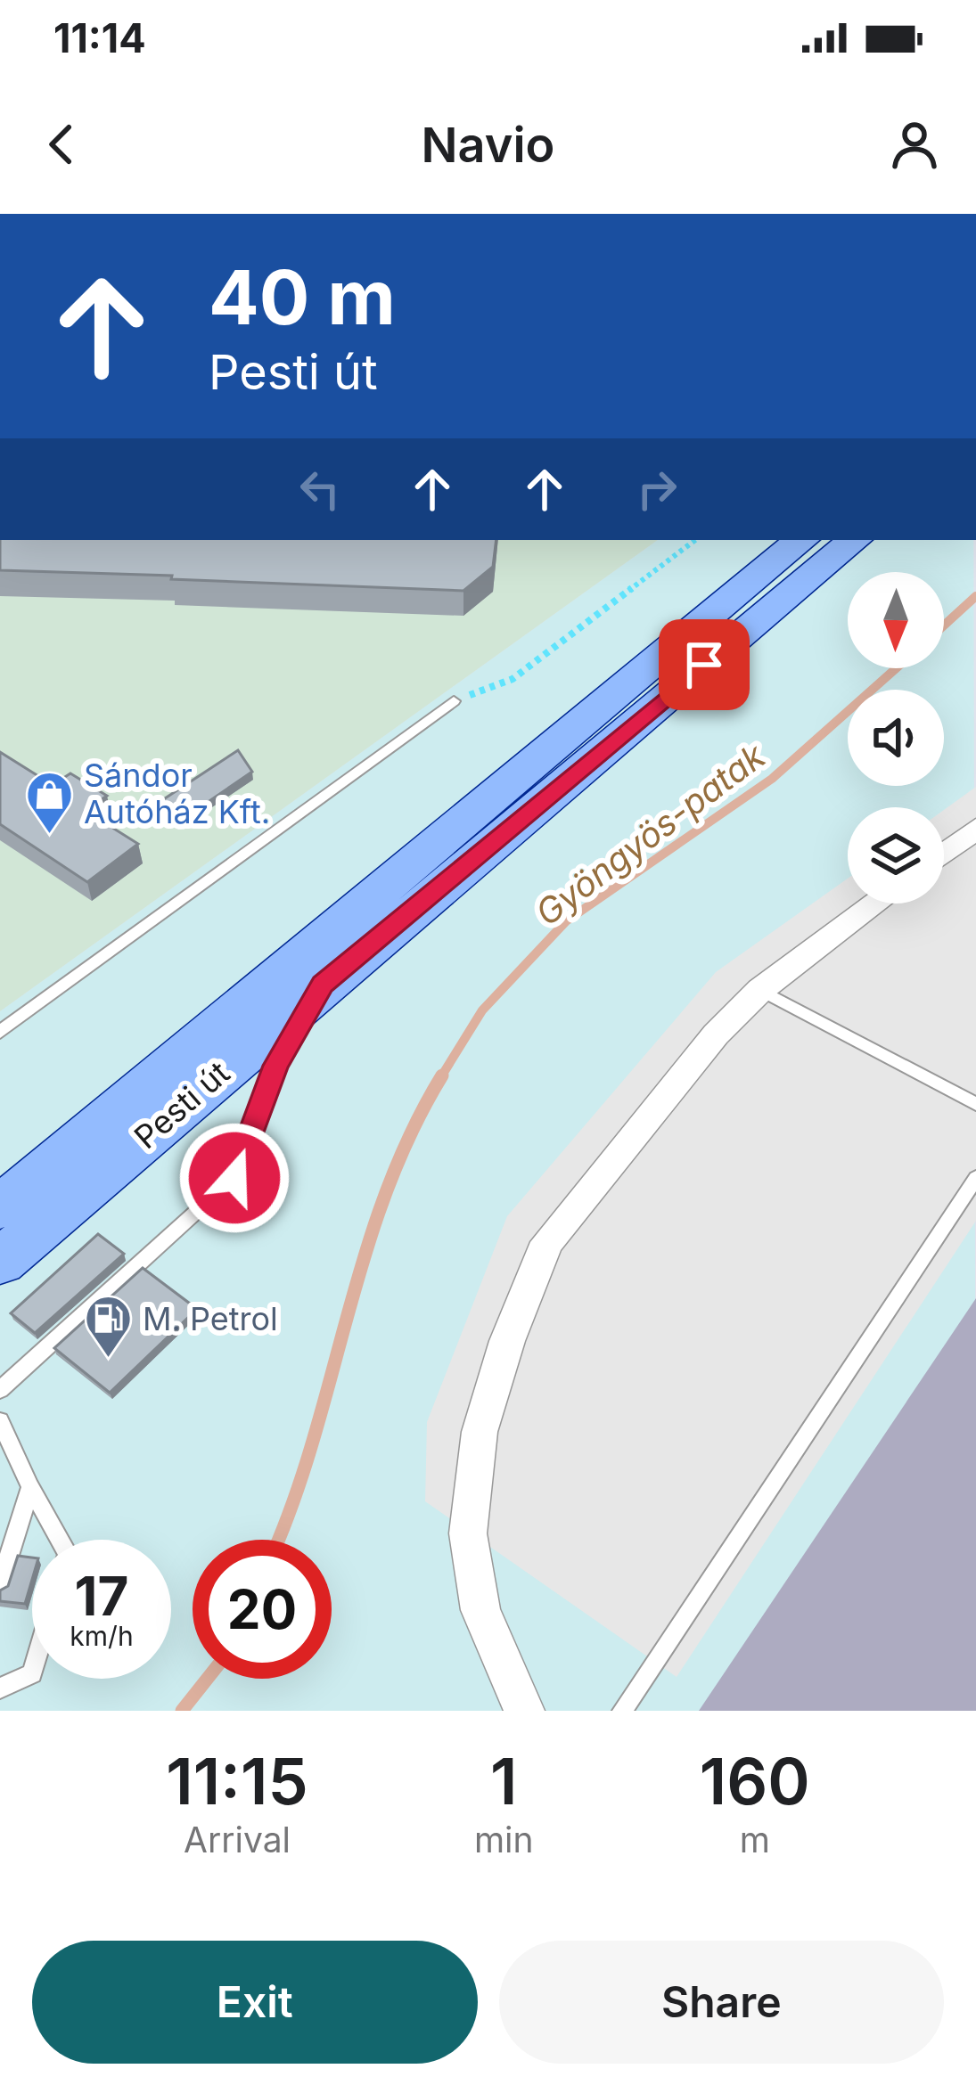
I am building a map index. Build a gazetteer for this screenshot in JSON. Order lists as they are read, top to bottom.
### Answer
{
  "streets": {
    "main road": ["Pesti út"]
  },
  "water": ["Gyöngyös-patak"],
  "places": {
    "shop": ["Sándor Autóház Kft."],
    "fuel station": ["M. Petrol"]
  },
  "north": "bottom",
  "page": {
    "status": "11:14",
    "header": "Navio",
    "turn": ["40 m", "Pesti út"],
    "speed": "17 km/h",
    "limit": "20",
    "eta": [
      "11:15",
      "Arrival",
      "1",
      "min",
      "160",
      "m"
    ],
    "buttons": ["Exit", "Share"]
  }
}
